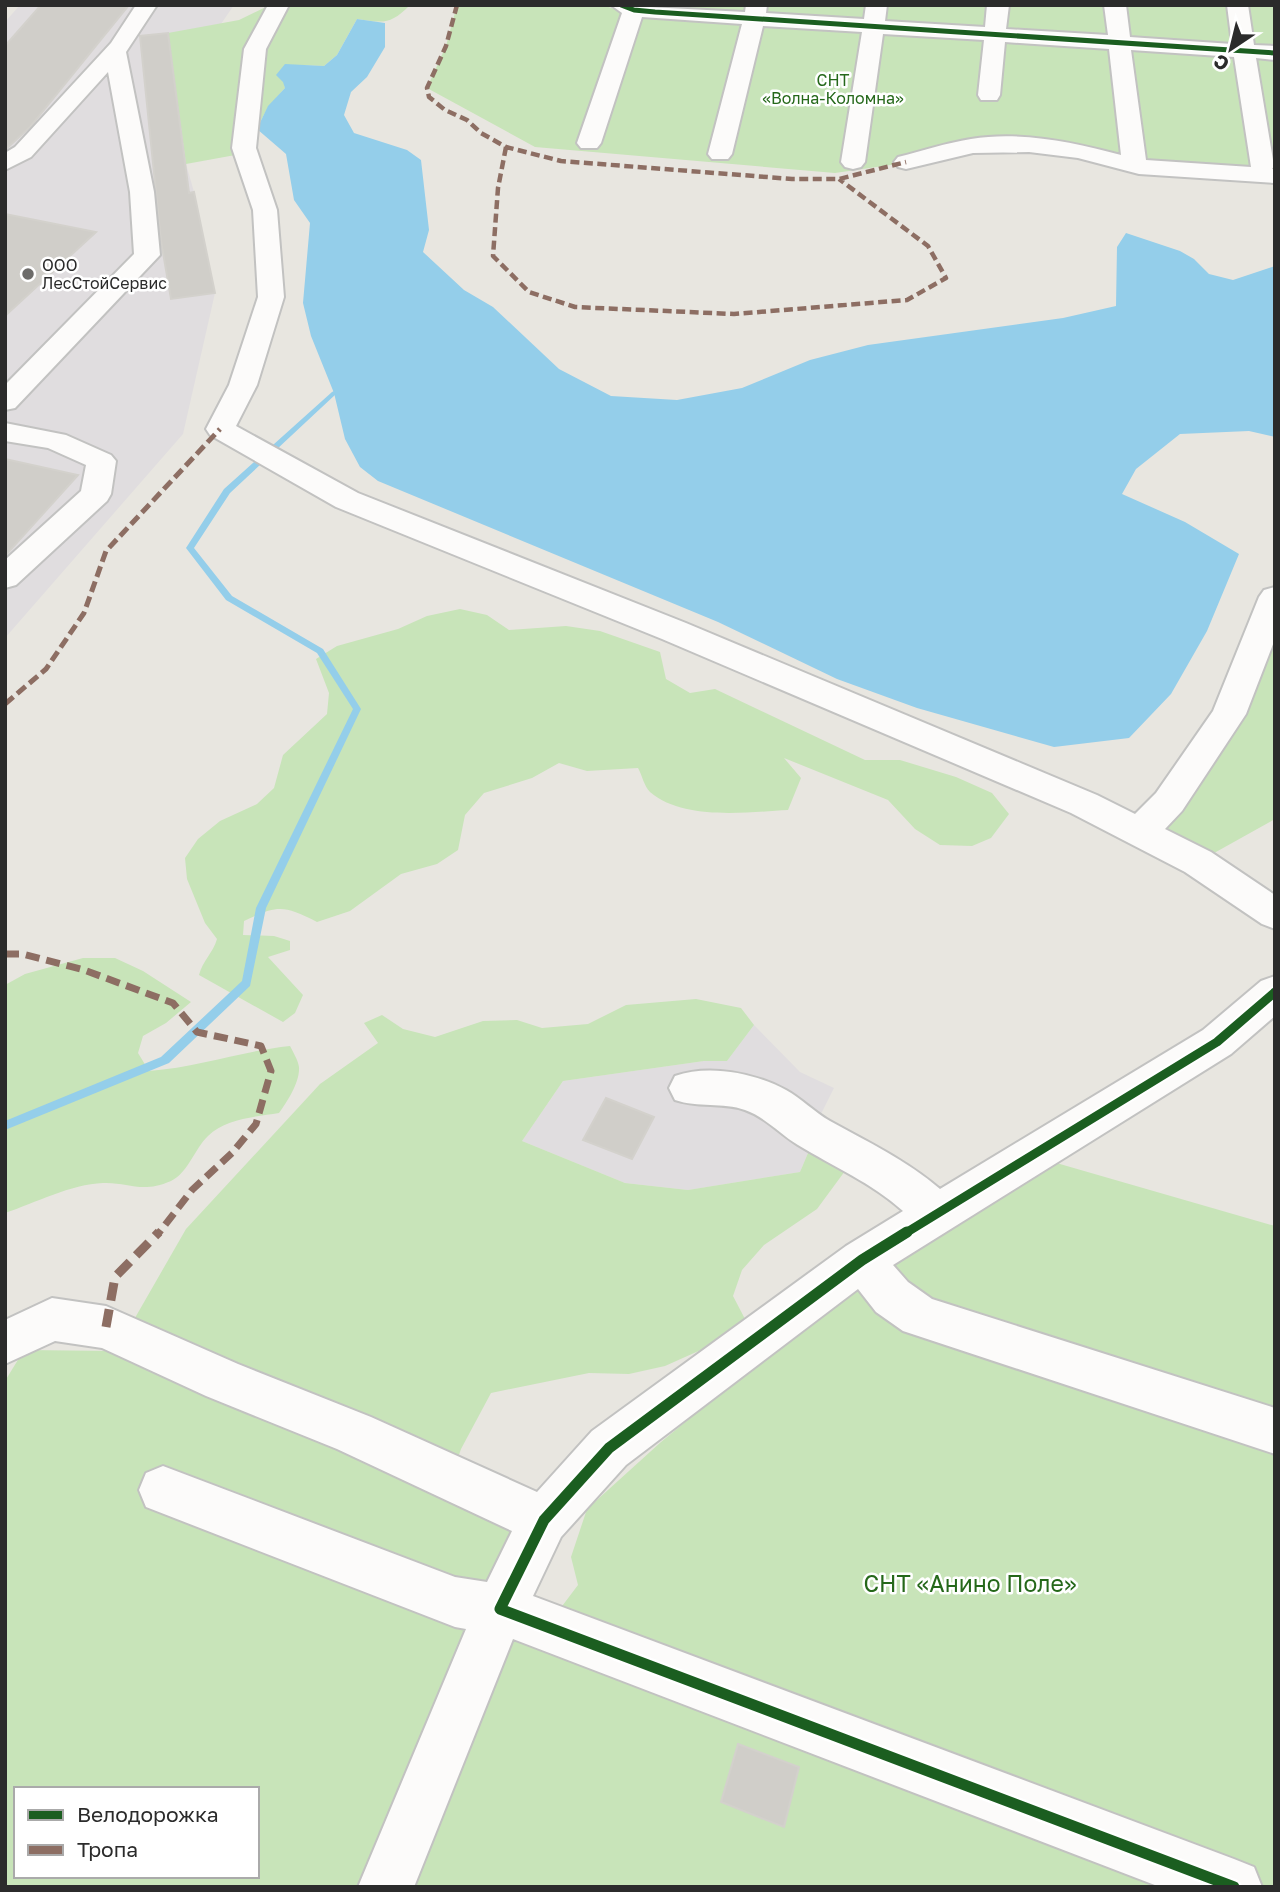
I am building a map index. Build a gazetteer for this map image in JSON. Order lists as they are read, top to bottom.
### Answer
{
  "parks": ["СНТ «Волна-Коломна»", "СНТ «Анино Поле»"],
  "places": ["ООО ЛесСтойСервис"],
  "legend": ["Велодорожка", "Тропа"],
  "north": "bottom left"
}
